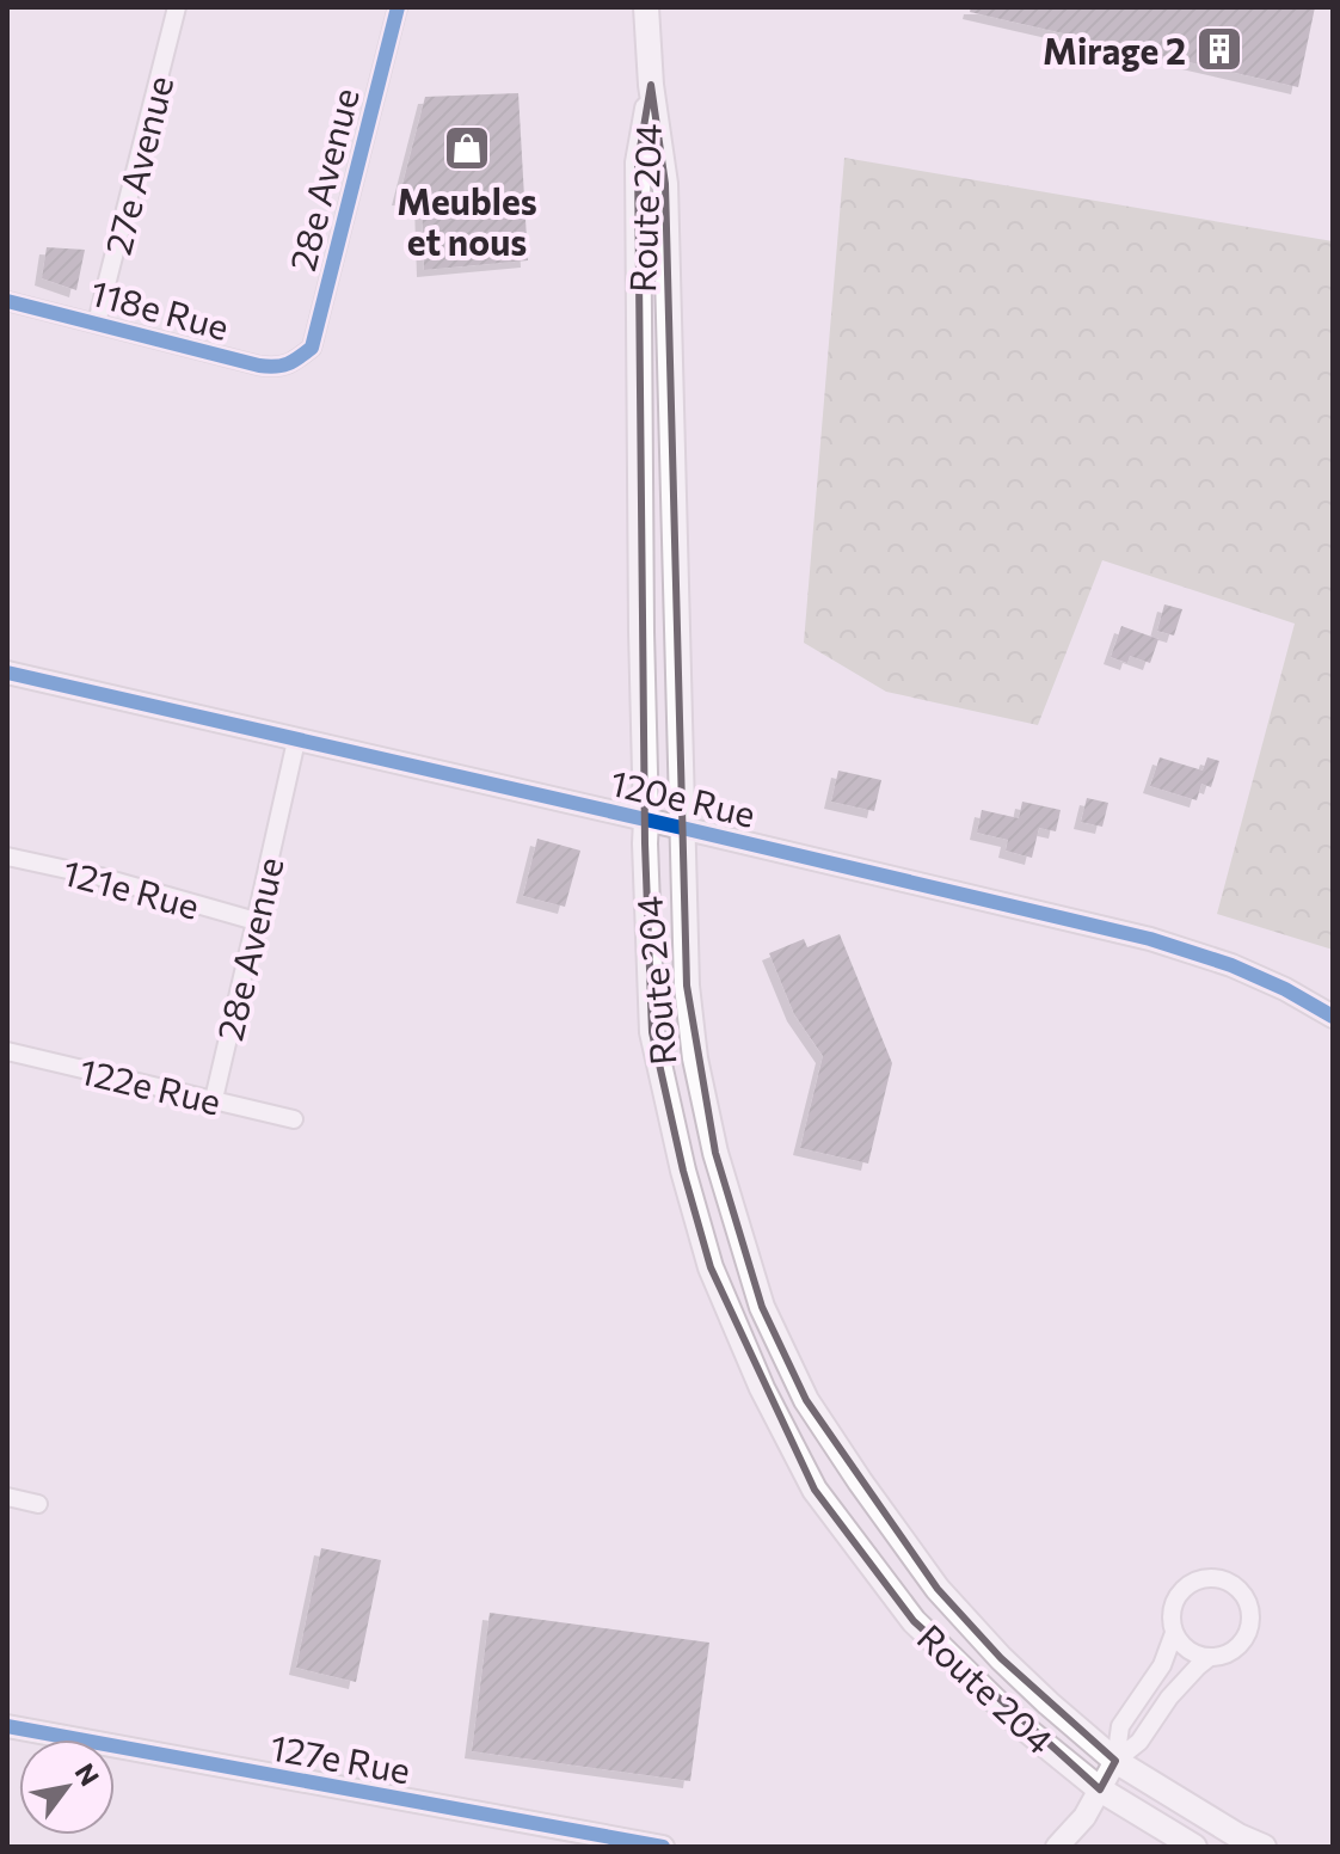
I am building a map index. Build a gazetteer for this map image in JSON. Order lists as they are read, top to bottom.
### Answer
{
  "streets": {
    "main road": ["Route 204"],
    "street": [
      "27e Avenue",
      "28e Avenue",
      "118e Rue",
      "120e Rue",
      "121e Rue",
      "122e Rue",
      "127e Rue"
    ]
  },
  "crossings": [
    ["27e Avenue", "118e Rue"],
    ["28e Avenue", "118e Rue"],
    ["28e Avenue", "120e Rue"],
    ["28e Avenue", "121e Rue"],
    ["28e Avenue", "122e Rue"],
    ["Route 204", "120e Rue"]
  ],
  "places": {
    "building": ["Mirage 2"],
    "shop": ["Meubles et nous"]
  },
  "north": "top right"
}
